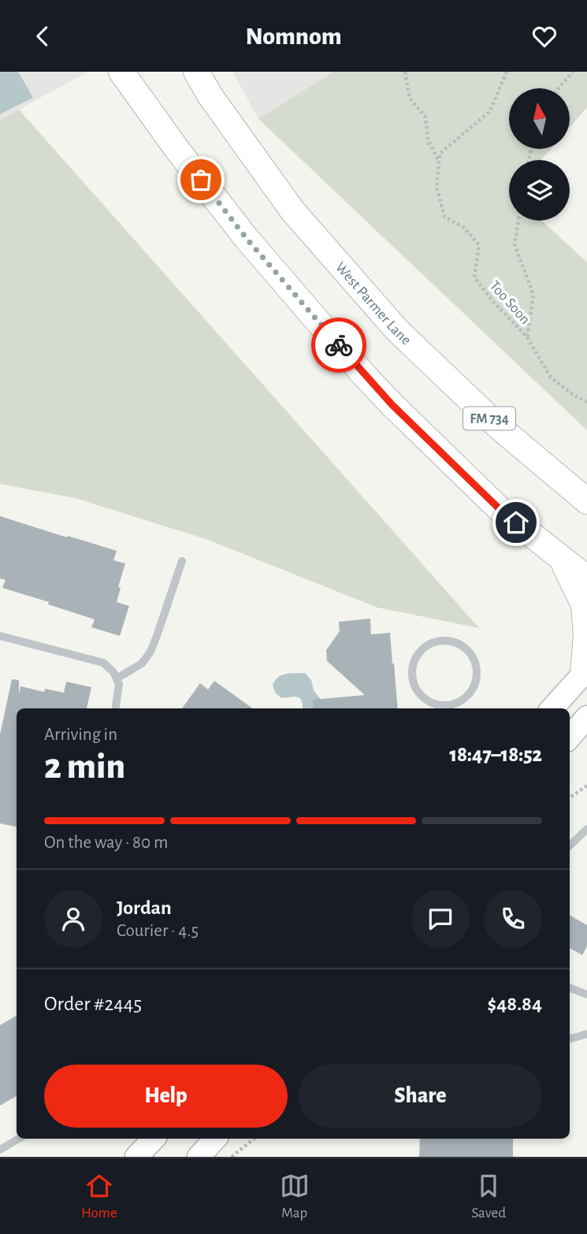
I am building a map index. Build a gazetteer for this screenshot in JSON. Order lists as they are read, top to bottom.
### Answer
{
  "streets": {
    "main road": ["West Parmer Lane", "FM 734"],
    "path": ["Too Soon"]
  },
  "north": "top",
  "page": {
    "header": "Nomnom",
    "heading": ["2 min", "Arriving in", "18:47–18:52"],
    "panel": [
      "Jordan",
      "Courier · 4.5",
      "Order #2445",
      "$48.84"
    ],
    "bar": "On the way · 80 m",
    "buttons": ["Help", "Share"],
    "tabs": ["Home", "Map", "Saved"]
  }
}
